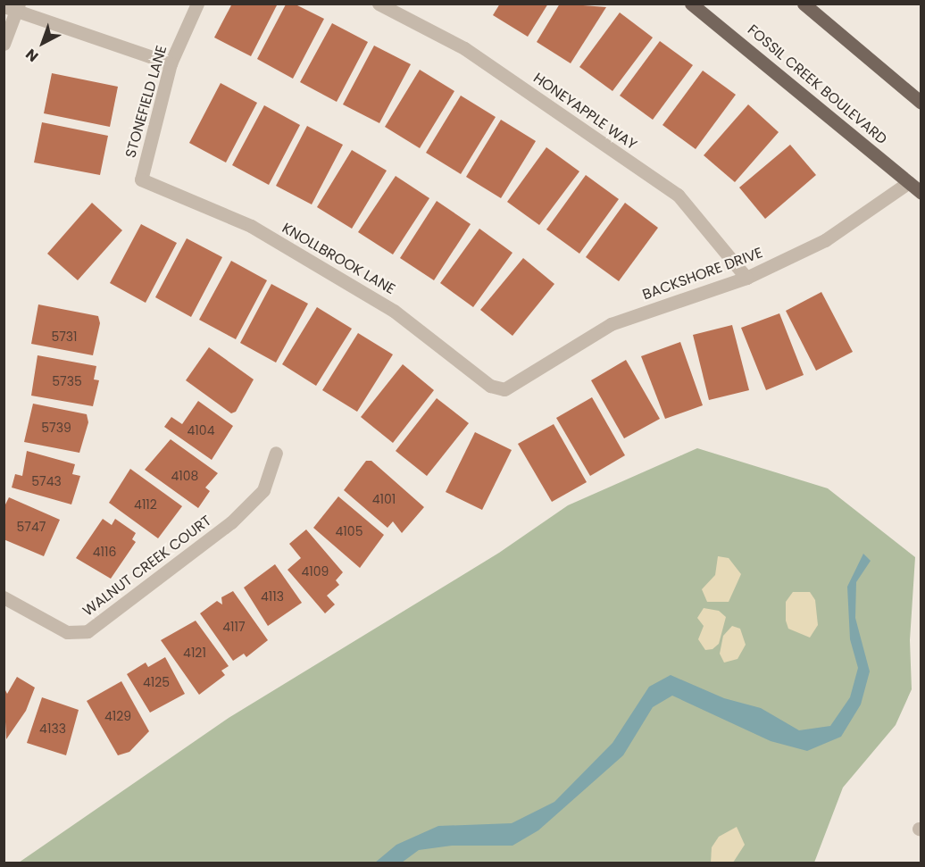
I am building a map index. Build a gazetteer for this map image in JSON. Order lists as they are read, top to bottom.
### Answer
{
  "streets": {
    "main road": ["FOSSIL CREEK BOULEVARD"],
    "street": [
      "STONEFIELD LANE",
      "HONEYAPPLE WAY",
      "KNOLLBROOK LANE",
      "BACKSHORE DRIVE",
      "WALNUT CREEK COURT"
    ]
  },
  "crossings": [
    ["FOSSIL CREEK BOULEVARD", "BACKSHORE DRIVE"],
    ["STONEFIELD LANE", "KNOLLBROOK LANE"],
    ["HONEYAPPLE WAY", "BACKSHORE DRIVE"],
    ["KNOLLBROOK LANE", "BACKSHORE DRIVE"]
  ],
  "house_numbers": [
    "5731",
    "5735",
    "5739",
    "4104",
    "4108",
    "5743",
    "4101",
    "4112",
    "5747",
    "4105",
    "4116",
    "4109",
    "4113",
    "4117",
    "4121",
    "4125",
    "4129",
    "4133"
  ],
  "north": "bottom left"
}
